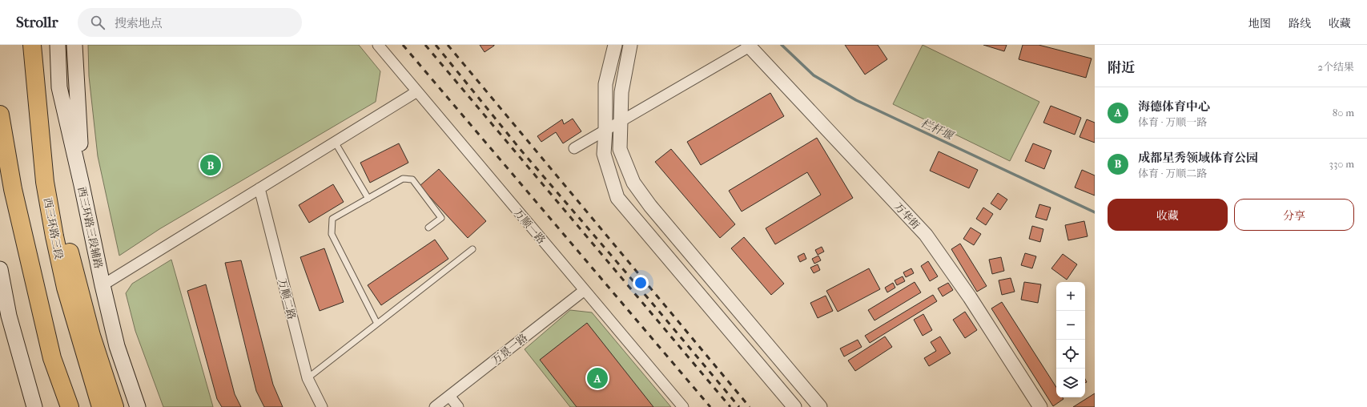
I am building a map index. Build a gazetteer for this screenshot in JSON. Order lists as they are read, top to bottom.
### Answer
{
  "streets": {
    "highway": ["西三环路三段"],
    "main road": ["西三环路三段辅路"],
    "street": [
      "万华街",
      "万顺一路",
      "万顺二路",
      "万景一路"
    ]
  },
  "crossings": [
    ["万顺一路", "万景一路"]
  ],
  "water": ["栏杆堰"],
  "page": {
    "header": "Strollr",
    "search": "搜索地点",
    "nav": ["地图", "路线", "收藏"],
    "heading": ["附近", "2个结果"],
    "list": [
      {
        "mark": "A",
        "name": "海德体育中心",
        "note": "体育 · 万顺一路",
        "value": "80 m"
      },
      {
        "mark": "B",
        "name": "成都星秀领域体育公园",
        "note": "体育 · 万顺二路",
        "value": "330 m"
      }
    ],
    "pins": ["B", "A"],
    "buttons": ["收藏", "分享"],
    "map_buttons": ["+", "−"]
  }
}
